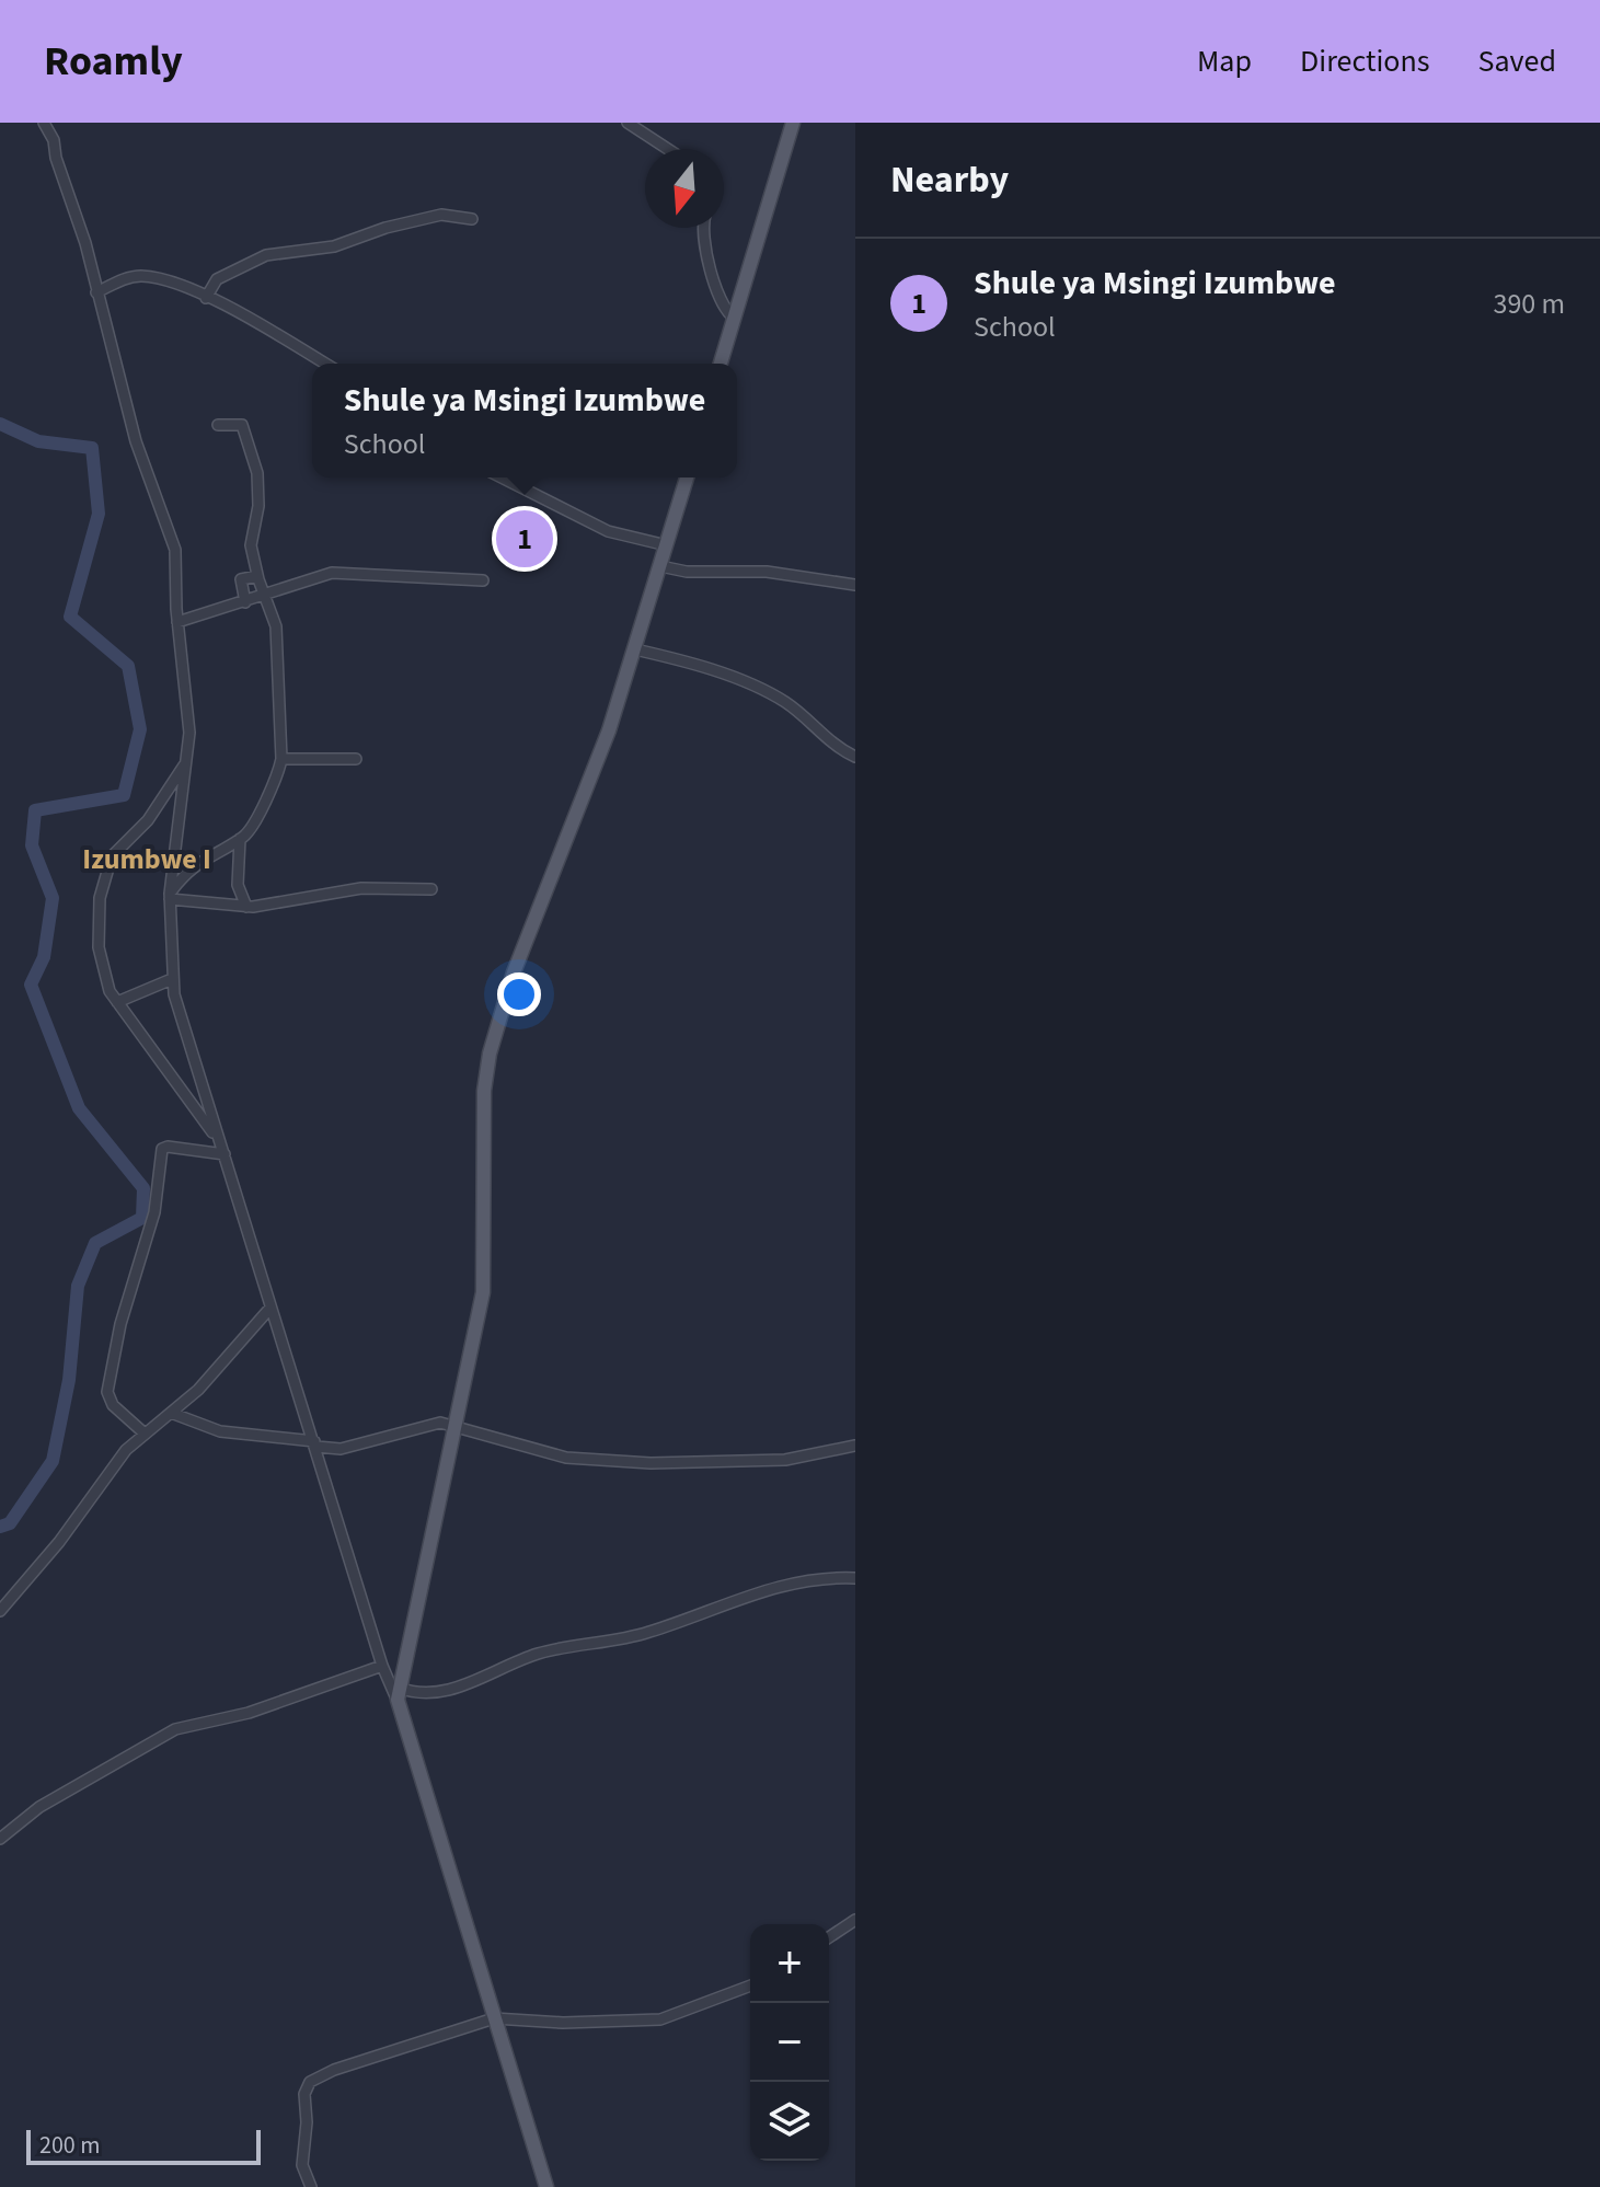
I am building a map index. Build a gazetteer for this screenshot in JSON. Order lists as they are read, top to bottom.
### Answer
{
  "districts": ["Izumbwe I"],
  "scale_bar": "200 m",
  "north": "bottom",
  "page": {
    "header": "Roamly",
    "nav": ["Map", "Directions", "Saved"],
    "heading": "Nearby",
    "list": [
      {
        "mark": "1",
        "name": "Shule ya Msingi Izumbwe",
        "note": "School",
        "value": "390 m"
      }
    ],
    "popup": ["Shule ya Msingi Izumbwe", "School"],
    "pins": "1",
    "map_buttons": ["+", "−"],
    "scale": "200 m"
  }
}
